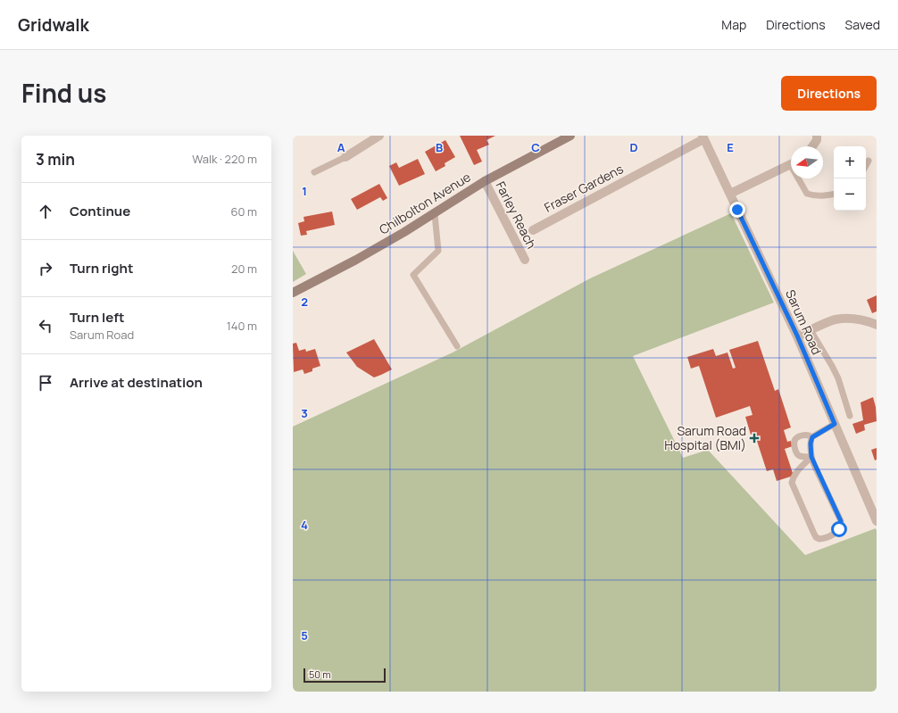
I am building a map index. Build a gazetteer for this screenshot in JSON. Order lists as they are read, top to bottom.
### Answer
{
  "streets": {
    "main road": ["Chilbolton Avenue"],
    "street": ["Fraser Gardens", "Farley Reach", "Sarum Road"]
  },
  "crossings": [
    ["Fraser Gardens", "Sarum Road"],
    ["Chilbolton Avenue", "Farley Reach"]
  ],
  "places": {
    "health": ["Sarum Road Hospital (BMI)"]
  },
  "scale_bar": "50 m",
  "north": "left",
  "page": {
    "header": "Gridwalk",
    "nav": ["Map", "Directions", "Saved"],
    "title": "Find us",
    "buttons": "Directions",
    "heading": ["3 min", "Walk · 220 m"],
    "map_buttons": ["+", "−"],
    "list": [
      ["Continue", "60 m"],
      ["Turn right", "20 m"],
      ["Turn left", "Sarum Road", "140 m"],
      "Arrive at destination"
    ],
    "scale": "50 m"
  },
  "grid": {
    "columns": [
      "A",
      "B",
      "C",
      "D",
      "E"
    ],
    "rows": [
      "1",
      "2",
      "3",
      "4",
      "5"
    ]
  }
}
